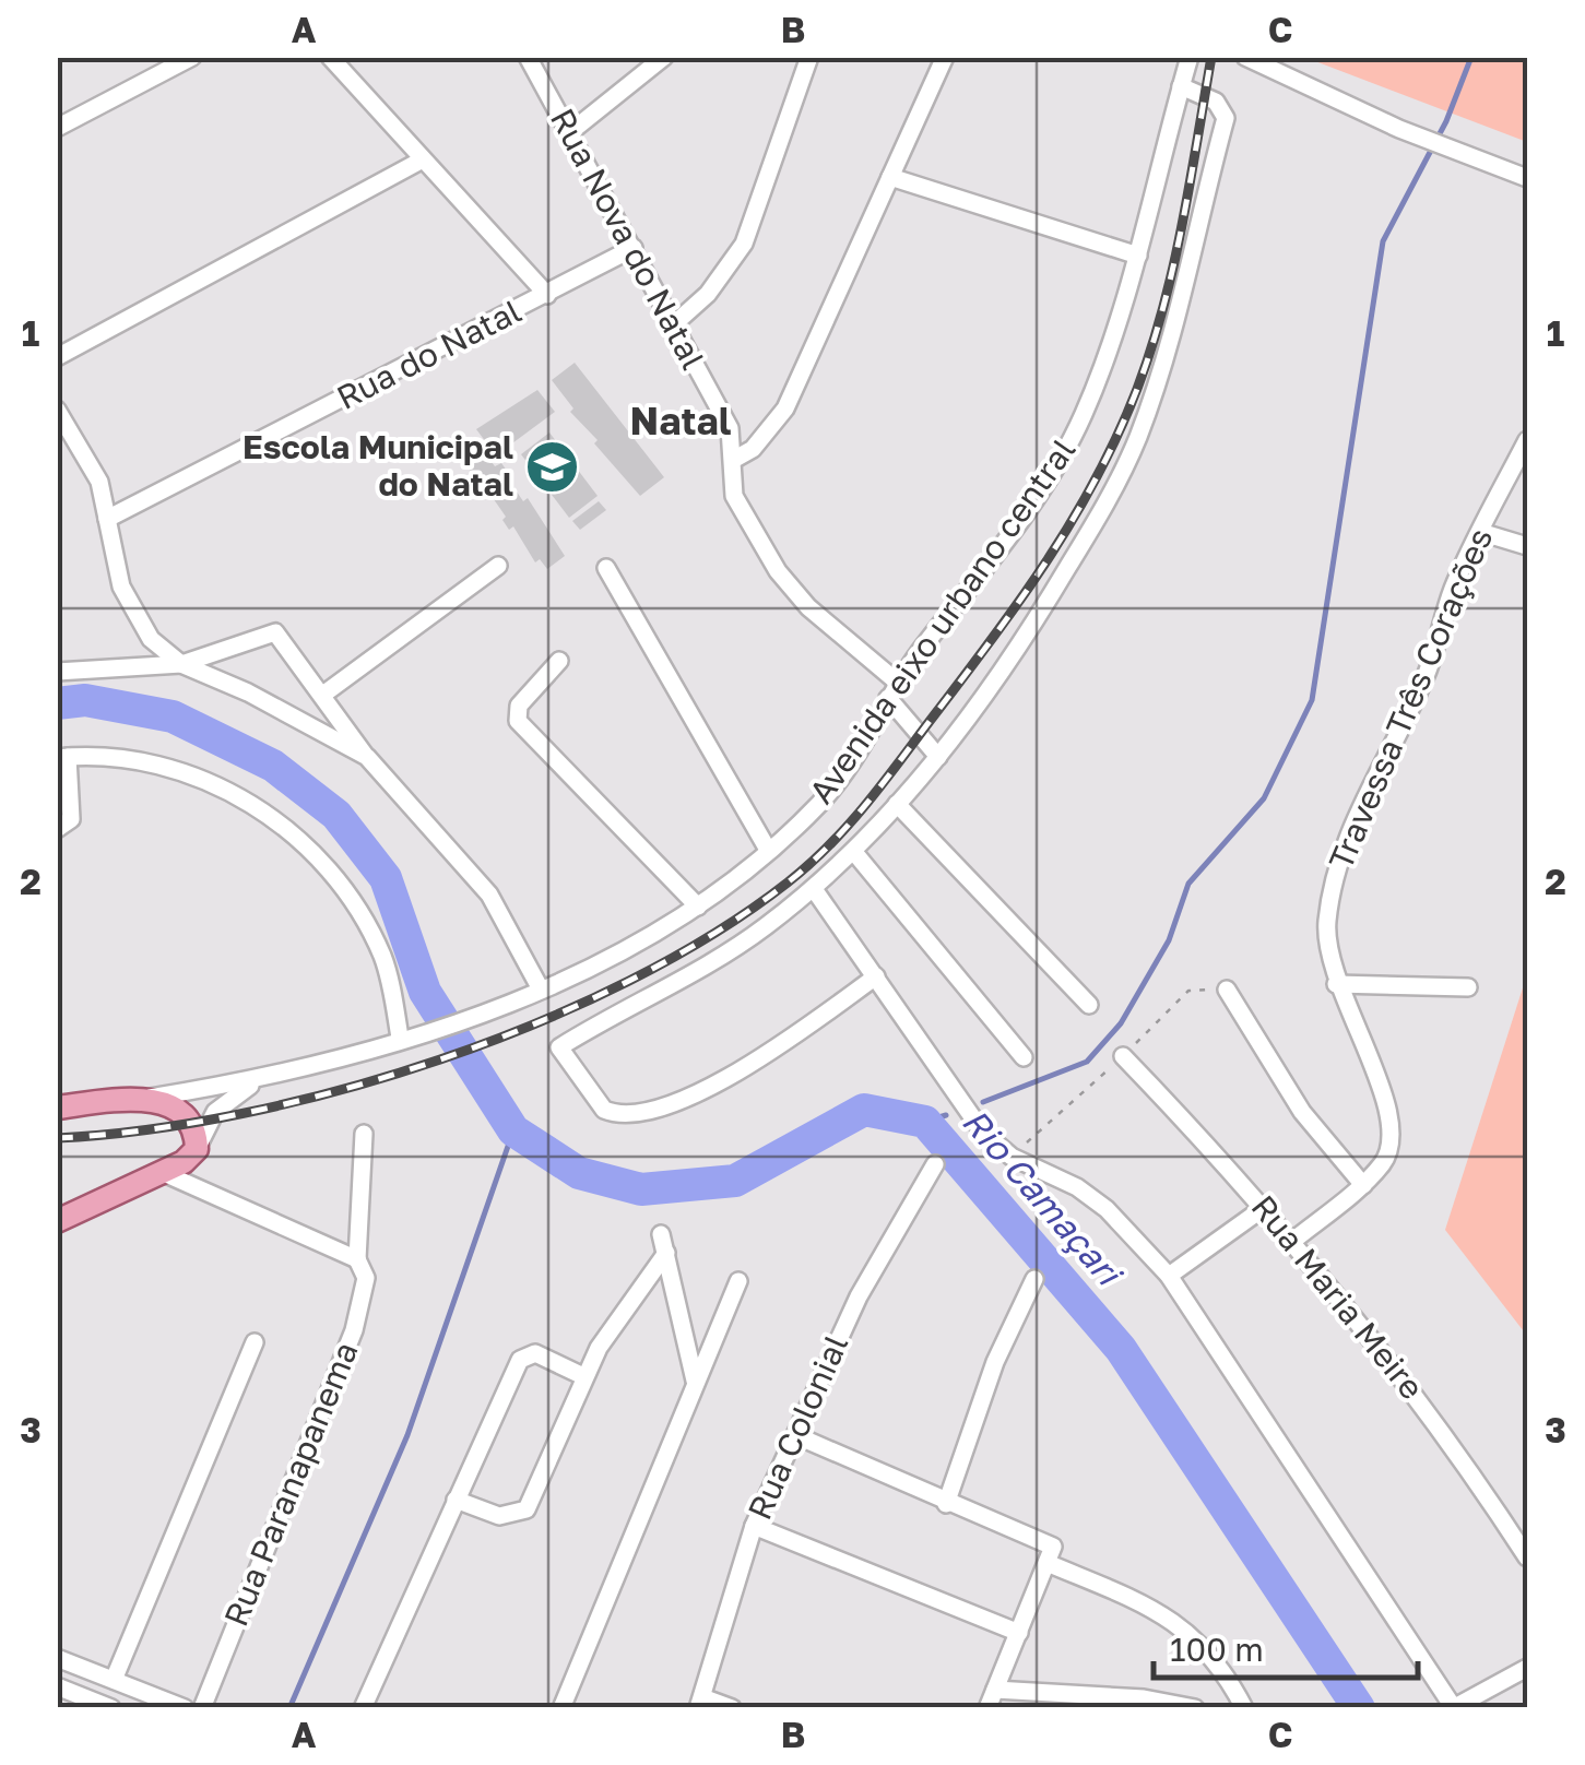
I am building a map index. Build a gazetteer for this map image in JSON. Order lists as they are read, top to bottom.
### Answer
{
  "streets": {
    "street": [
      "Rua Nova do Natal",
      "Rua do Natal",
      "Avenida eixo urbano central",
      "Travessa Três Corações",
      "Rua Maria Meire",
      "Rua Colonial",
      "Rua Paranapanema"
    ]
  },
  "crossings": [
    ["Rua Nova do Natal", "Rua do Natal"],
    ["Rua Nova do Natal", "Avenida eixo urbano central"],
    ["Travessa Três Corações", "Rua Maria Meire"]
  ],
  "districts": ["Natal"],
  "water": ["Rio Camaçari"],
  "places": {
    "school or university": ["Escola Municipal do Natal"]
  },
  "scale_bar": "100 m",
  "grid": {
    "columns": ["A", "B", "C"],
    "rows": ["1", "2", "3"]
  }
}
